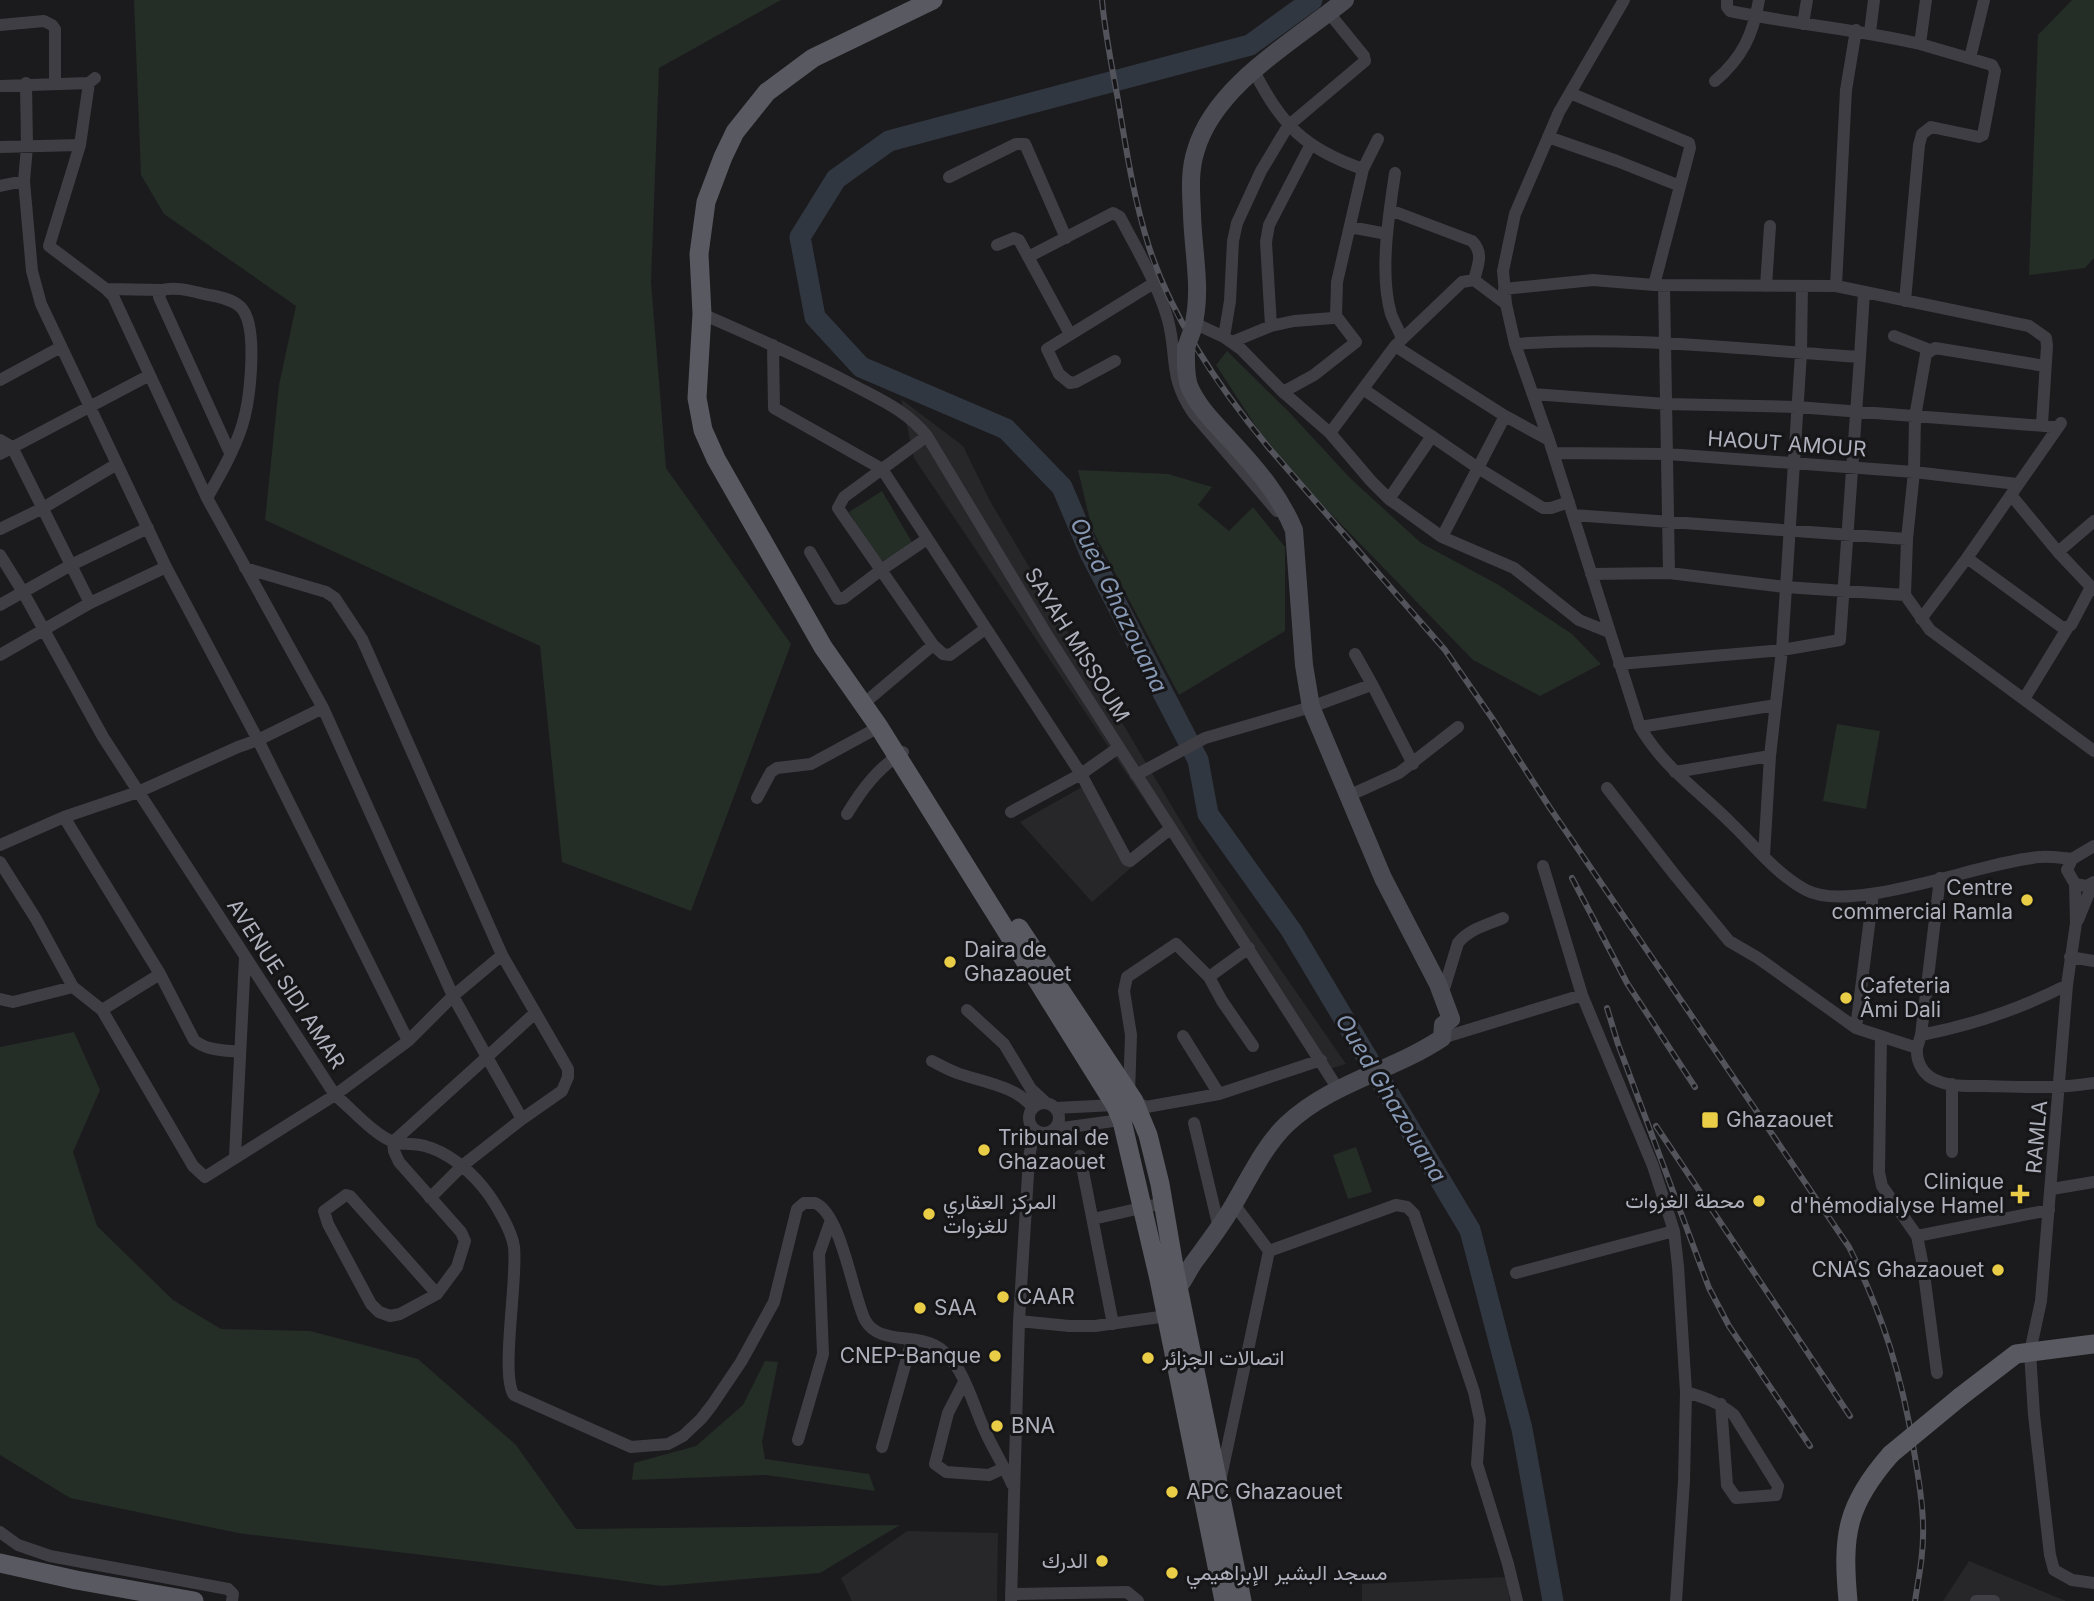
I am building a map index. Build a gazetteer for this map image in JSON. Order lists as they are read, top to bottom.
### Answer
{
  "streets": {
    "street": [
      "HAOUT AMOUR",
      "SAYAH MISSOUM",
      "AVENUE SIDI AMAR",
      "RAMLA"
    ]
  },
  "water": ["Oued Ghazouana"],
  "places": {
    "other": [
      "Centre commercial Ramla",
      "Daira de Ghazaouet",
      "Cafeteria Âmi Dali",
      "Tribunal de Ghazaouet",
      "محطة الغزوات",
      "المركز العقاري للغزوات",
      "CNAS Ghazaouet",
      "CAAR",
      "SAA",
      "CNEP-Banque",
      "اتصالات الجزائر",
      "BNA",
      "APC Ghazaouet",
      "الدرك",
      "مسجد البشير الإبراهيمي"
    ],
    "transit": ["Ghazaouet"],
    "health": ["Clinique d'hémodialyse Hamel"]
  }
}
